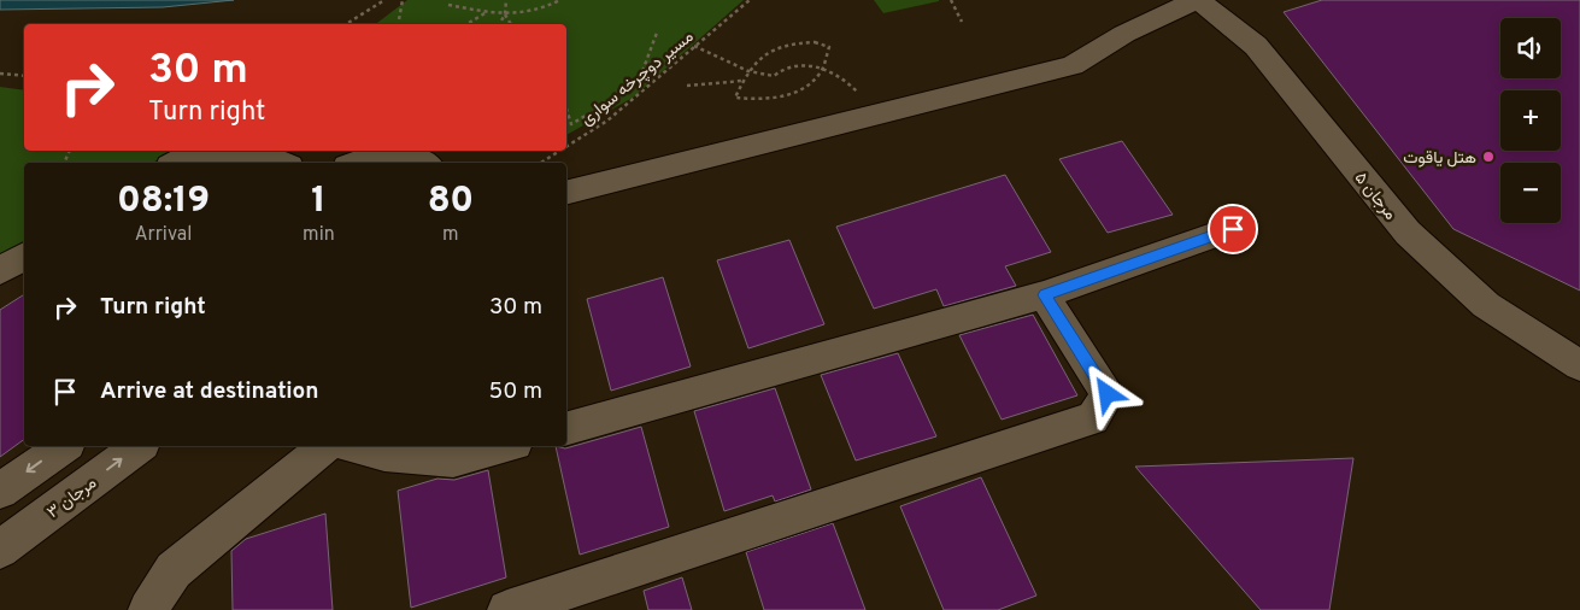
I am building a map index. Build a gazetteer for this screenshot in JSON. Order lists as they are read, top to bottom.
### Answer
{
  "streets": {
    "street": ["مرجان ۵", "مرجان ۳"],
    "path": ["مسیر دوچرخه سواری"]
  },
  "places": ["هتل یاقوت"],
  "page": {
    "map_buttons": ["+", "−"],
    "turn": ["30 m", "Turn right"],
    "eta": [
      "08:19",
      "Arrival",
      "1",
      "min",
      "80",
      "m"
    ],
    "list": [
      {
        "name": "Turn right",
        "value": "30 m"
      },
      {
        "name": "Arrive at destination",
        "value": "50 m"
      }
    ]
  }
}
